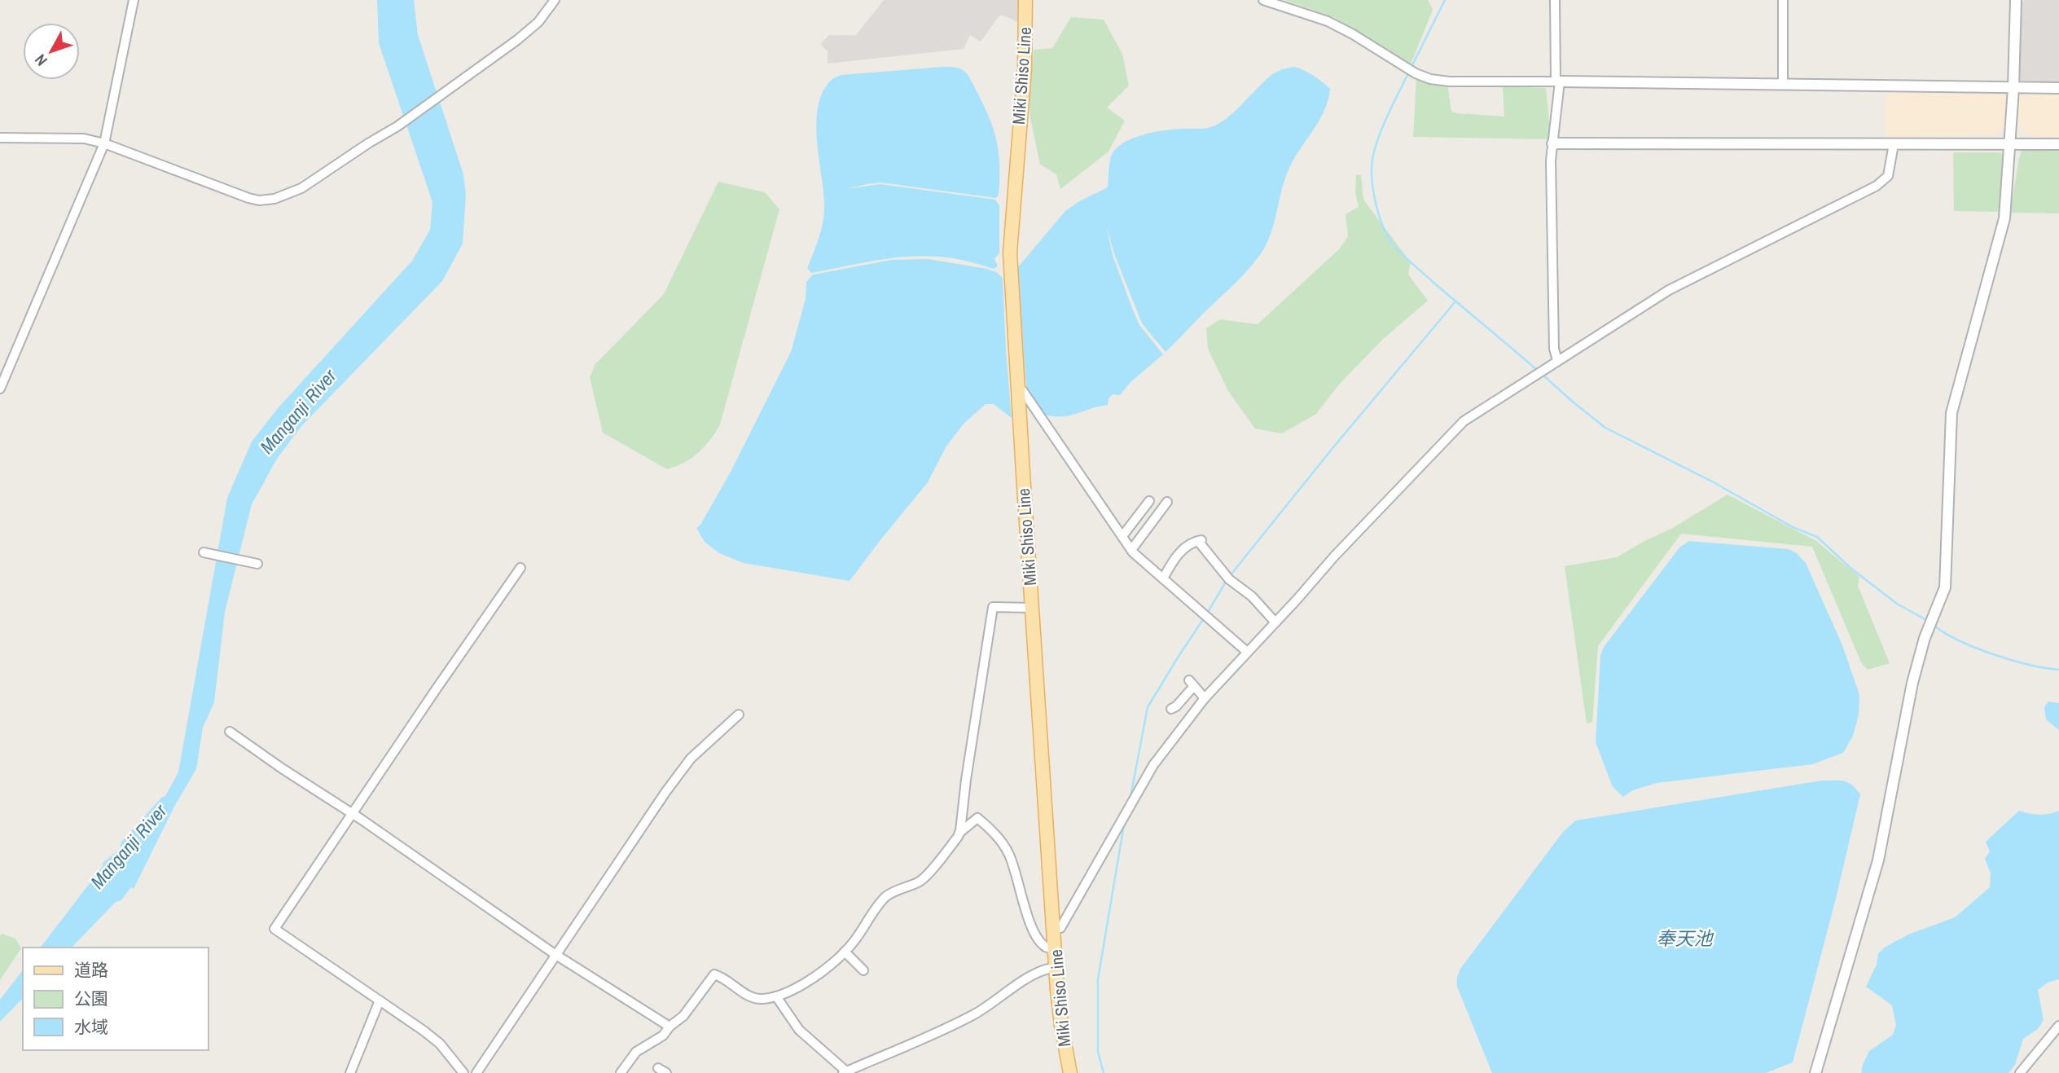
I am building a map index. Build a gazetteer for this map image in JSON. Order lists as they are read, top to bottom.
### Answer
{
  "streets": {
    "main road": ["Miki Shiso Line"]
  },
  "water": ["Manganji River", "奉天池"],
  "legend": ["道路", "公園", "水域"],
  "north": "bottom left"
}
